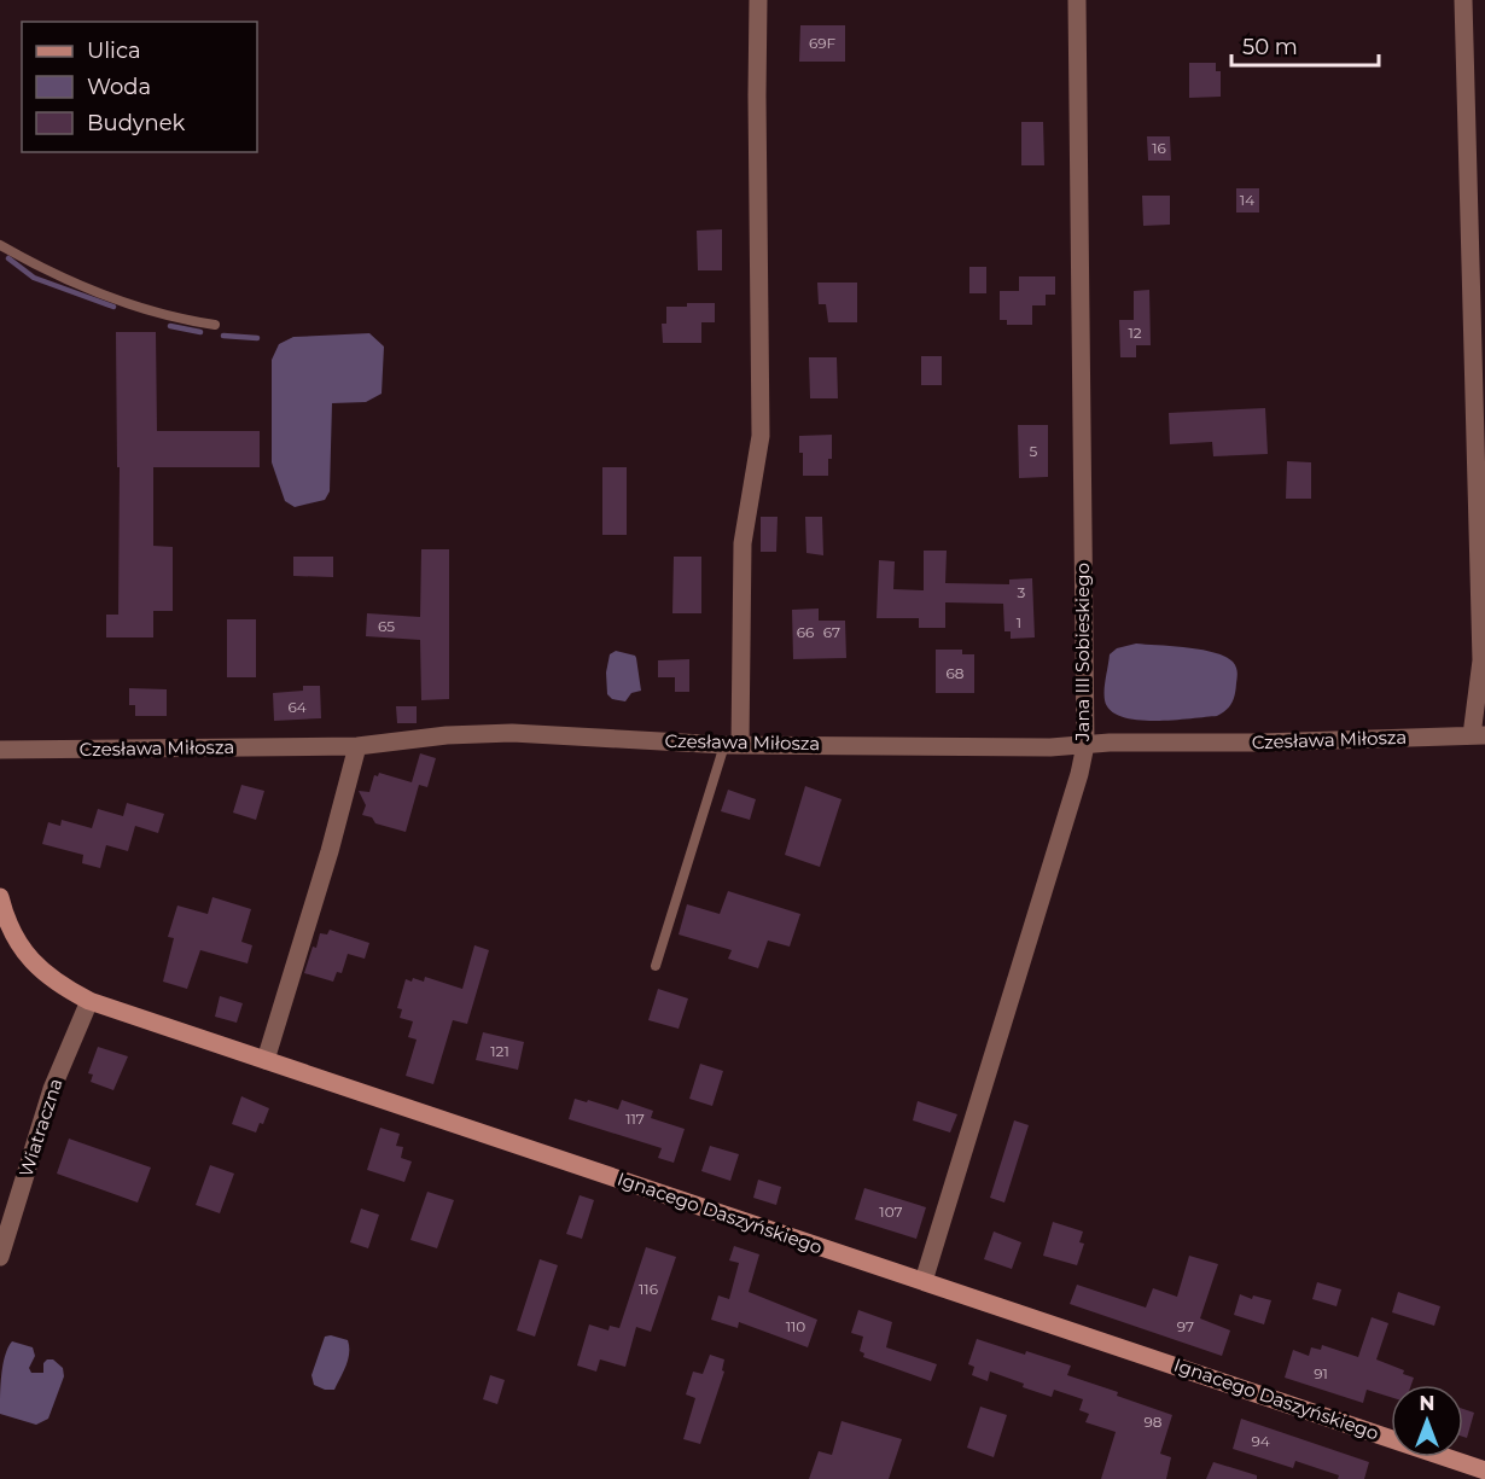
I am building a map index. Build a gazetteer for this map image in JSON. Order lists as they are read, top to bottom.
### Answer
{
  "streets": {
    "street": [
      "Jana III Sobieskiego",
      "Czesława Miłosza",
      "Wiatraczna",
      "Ignacego Daszyńskiego"
    ]
  },
  "crossings": [
    ["Jana III Sobieskiego", "Czesława Miłosza"],
    ["Jana III Sobieskiego", "Ignacego Daszyńskiego"],
    ["Wiatraczna", "Ignacego Daszyńskiego"]
  ],
  "house_numbers": [
    "69F",
    "16",
    "14",
    "12",
    "5",
    "3",
    "1",
    "65",
    "66",
    "67",
    "68",
    "64",
    "121",
    "117",
    "107",
    "116",
    "110",
    "97",
    "91",
    "98",
    "94"
  ],
  "legend": ["Ulica", "Woda", "Budynek"],
  "scale_bar": "50 m",
  "north": "top"
}
